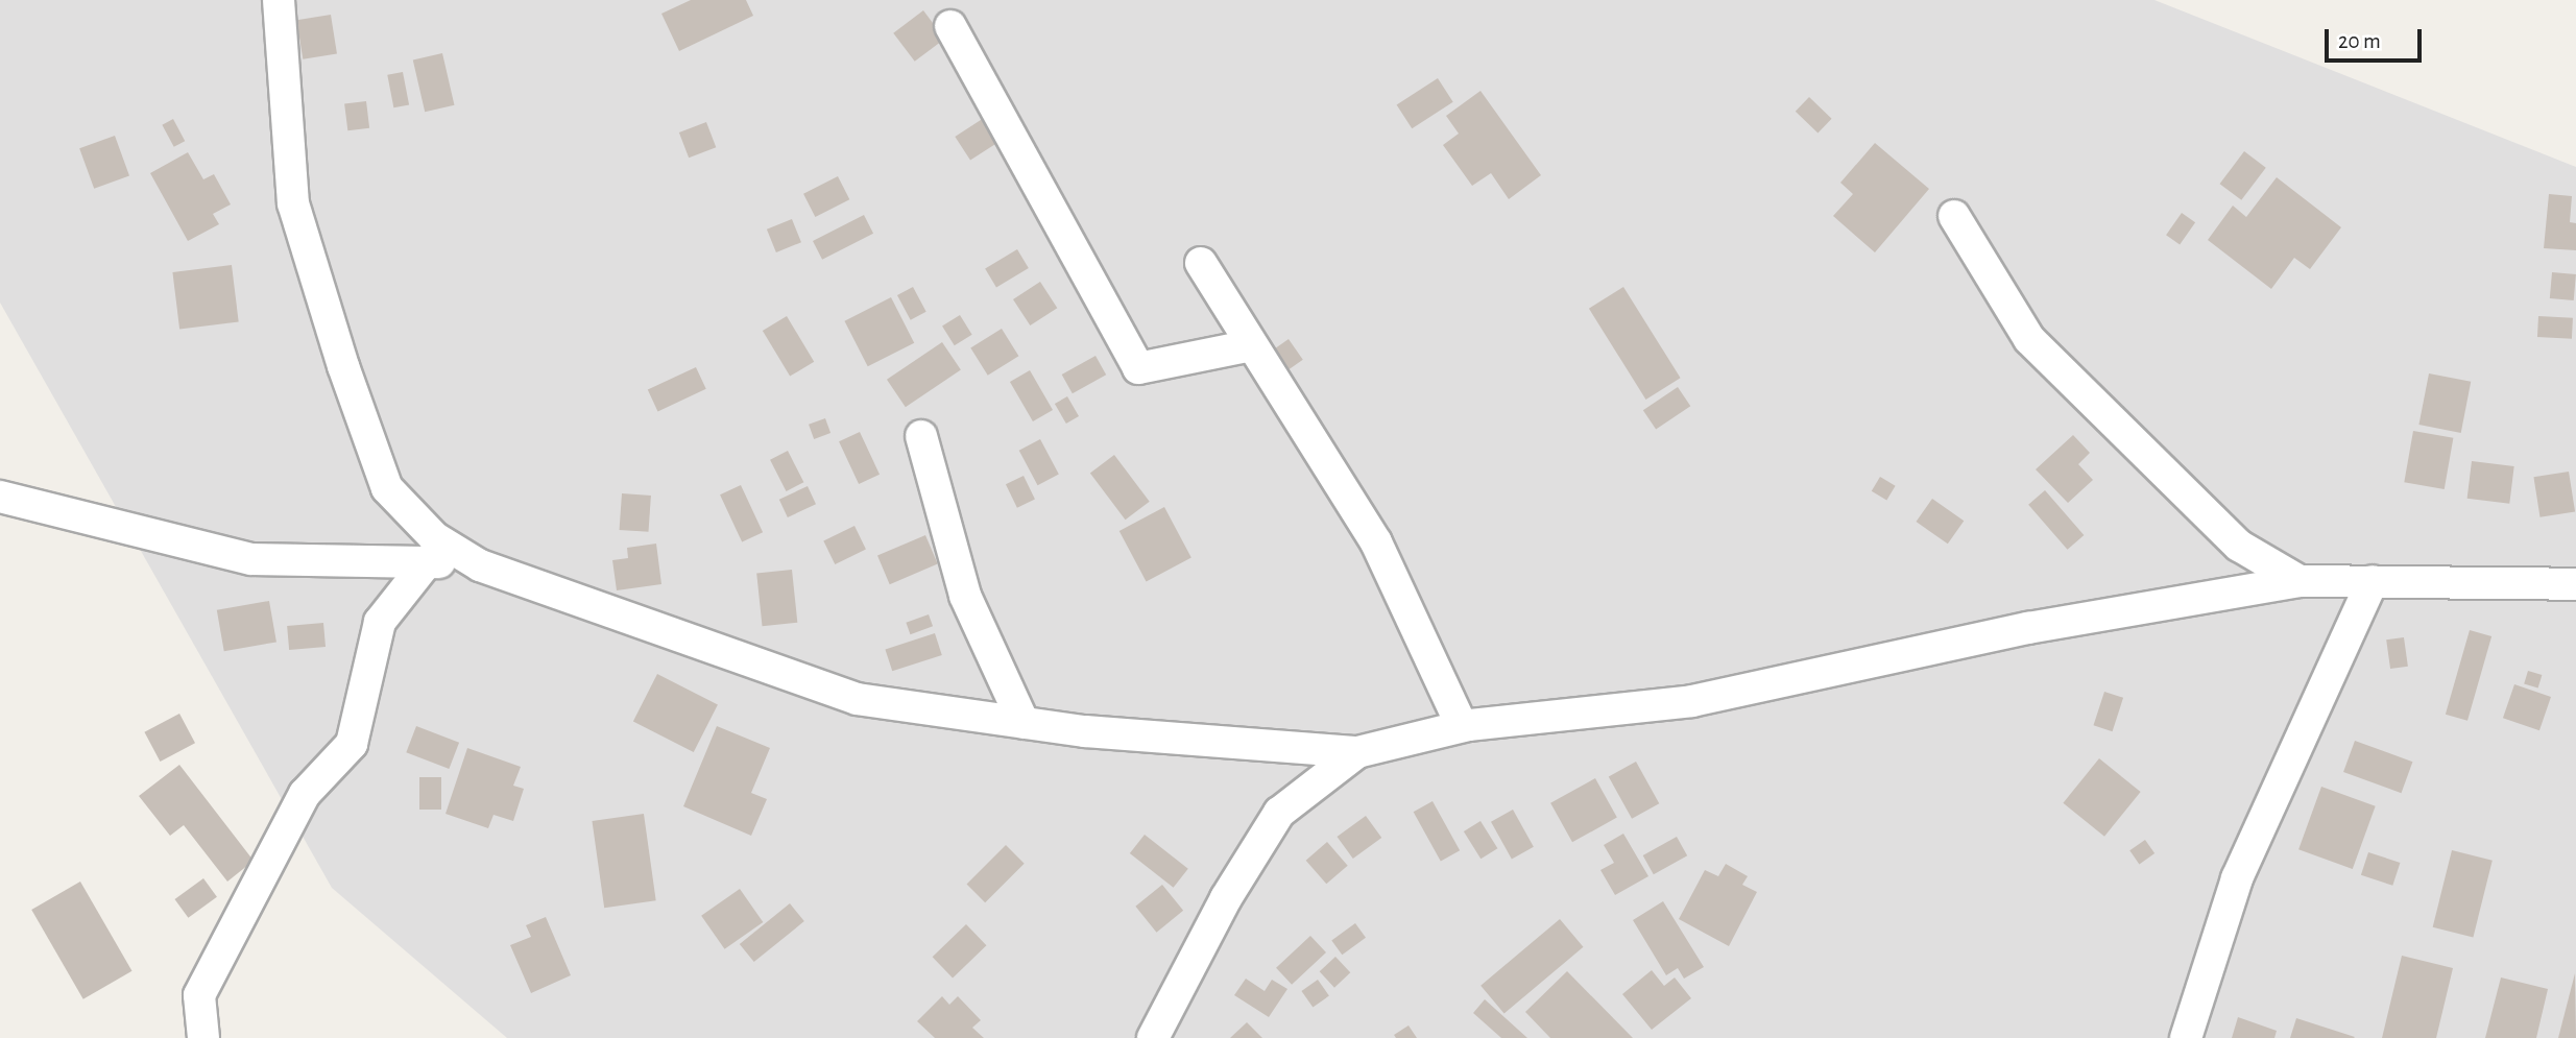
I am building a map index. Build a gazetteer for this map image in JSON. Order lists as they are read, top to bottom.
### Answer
{
  "scale_bar": "20 m"
}
